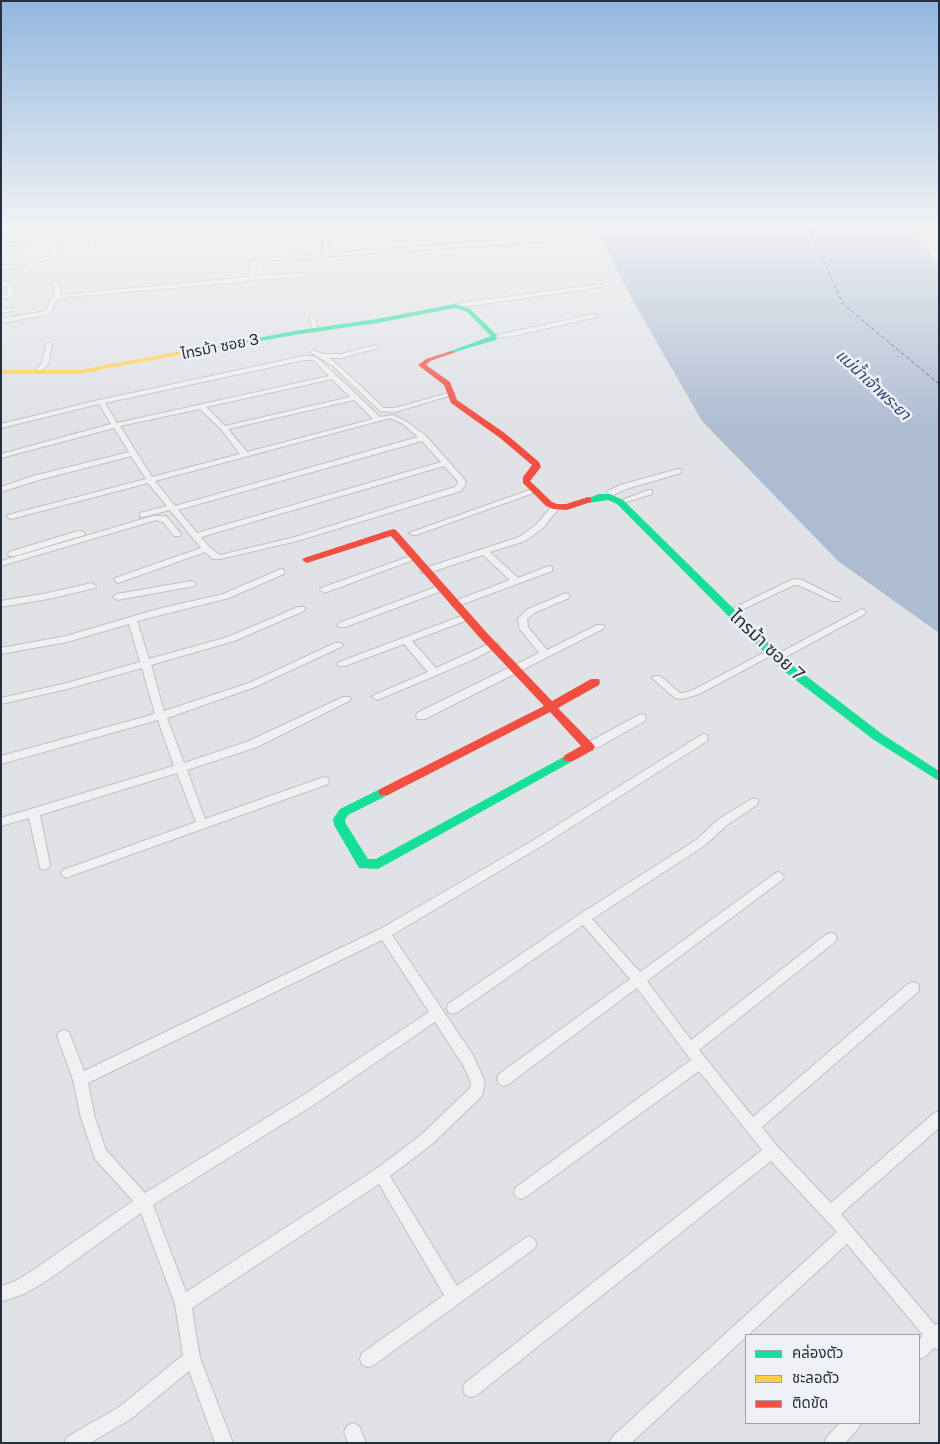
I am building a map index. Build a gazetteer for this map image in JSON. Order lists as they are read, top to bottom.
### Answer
{
  "streets": {
    "street": ["ไทรม้า ซอย 3", "ไทรม้า ซอย 7"]
  },
  "water": ["แม่น้ำเจ้าพระยา"],
  "legend": ["คล่องตัว", "ชะลอตัว", "ติดขัด"]
}
